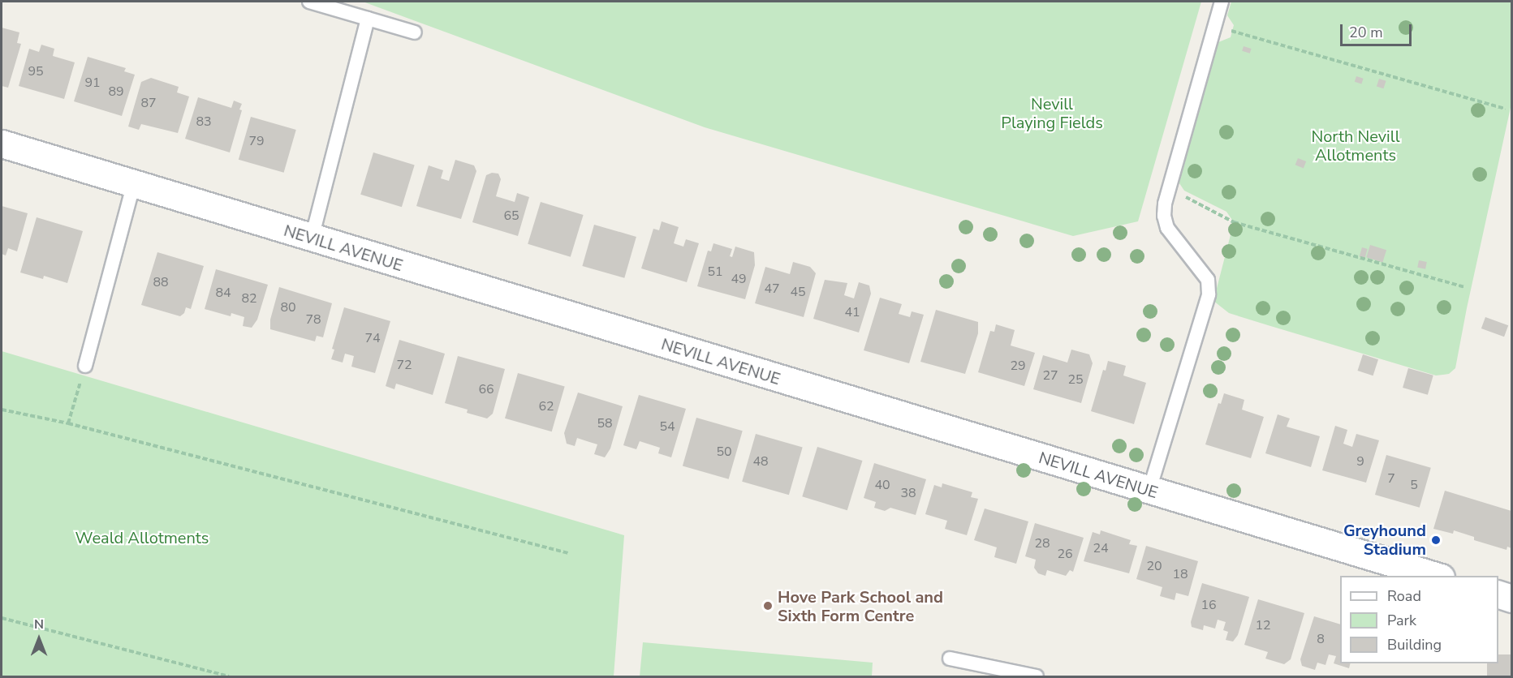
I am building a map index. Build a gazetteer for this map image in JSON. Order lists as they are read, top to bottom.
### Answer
{
  "streets": {
    "street": ["NEVILL AVENUE"]
  },
  "parks": ["Nevill Playing Fields", "North Nevill Allotments", "Weald Allotments"],
  "places": ["Greyhound Stadium", "Hove Park School and Sixth Form Centre"],
  "house_numbers": [
    "95",
    "91",
    "89",
    "87",
    "83",
    "79",
    "65",
    "51",
    "49",
    "88",
    "47",
    "45",
    "84",
    "82",
    "80",
    "41",
    "78",
    "74",
    "72",
    "29",
    "27",
    "25",
    "66",
    "62",
    "58",
    "54",
    "50",
    "48",
    "9",
    "7",
    "40",
    "5",
    "38",
    "28",
    "24",
    "26",
    "20",
    "18",
    "16",
    "12",
    "8"
  ],
  "legend": ["Road", "Park", "Building"],
  "scale_bar": "20 m",
  "north": "top"
}
